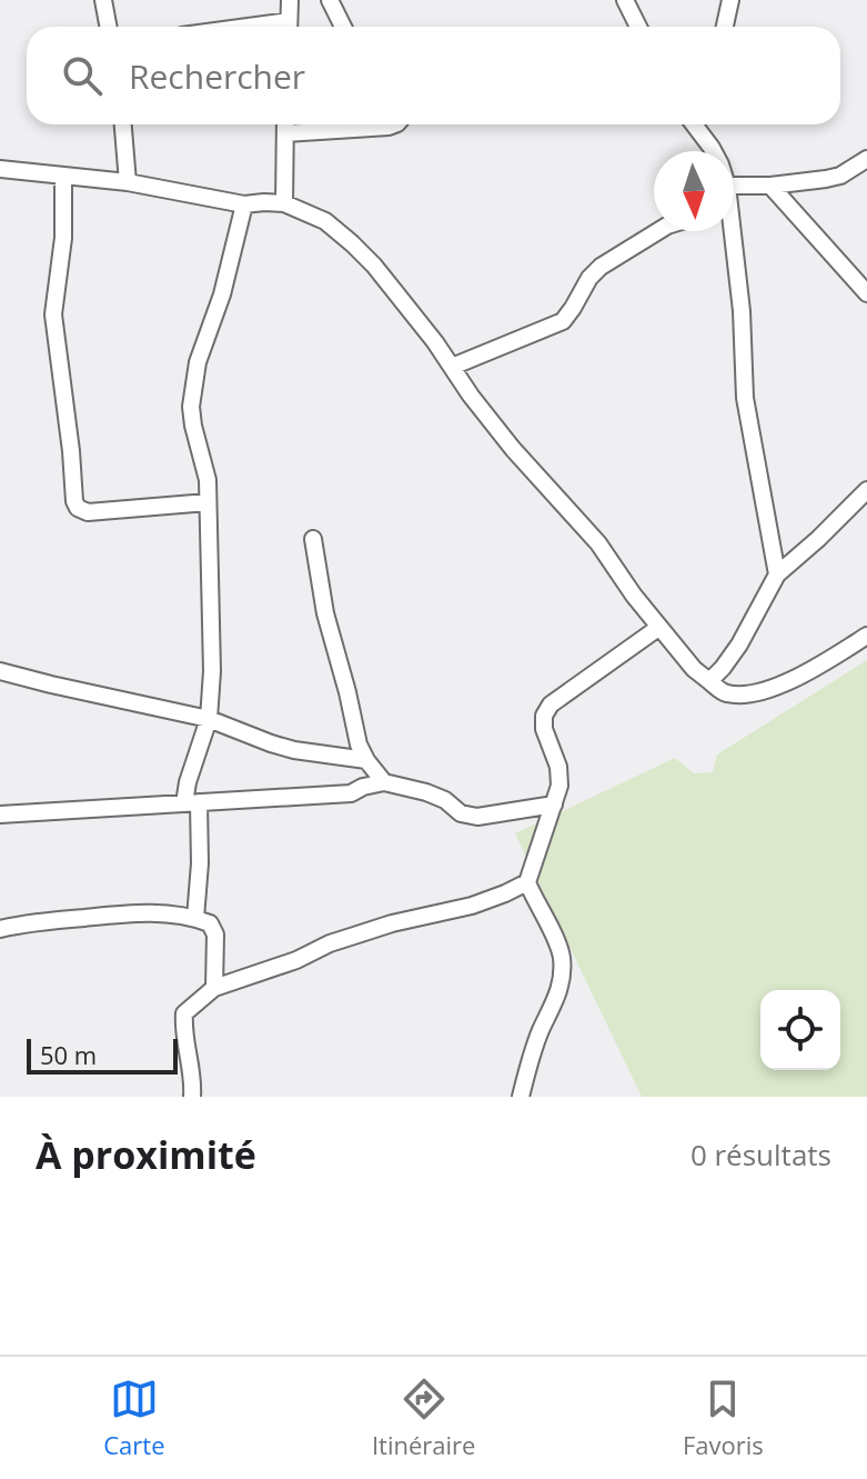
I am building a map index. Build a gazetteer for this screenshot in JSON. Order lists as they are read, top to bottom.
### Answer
{
  "scale_bar": "50 m",
  "north": "bottom",
  "page": {
    "search": "Rechercher",
    "scale": "50 m",
    "heading": ["À proximité", "0 résultats"],
    "nav": ["Carte", "Itinéraire", "Favoris"]
  }
}
